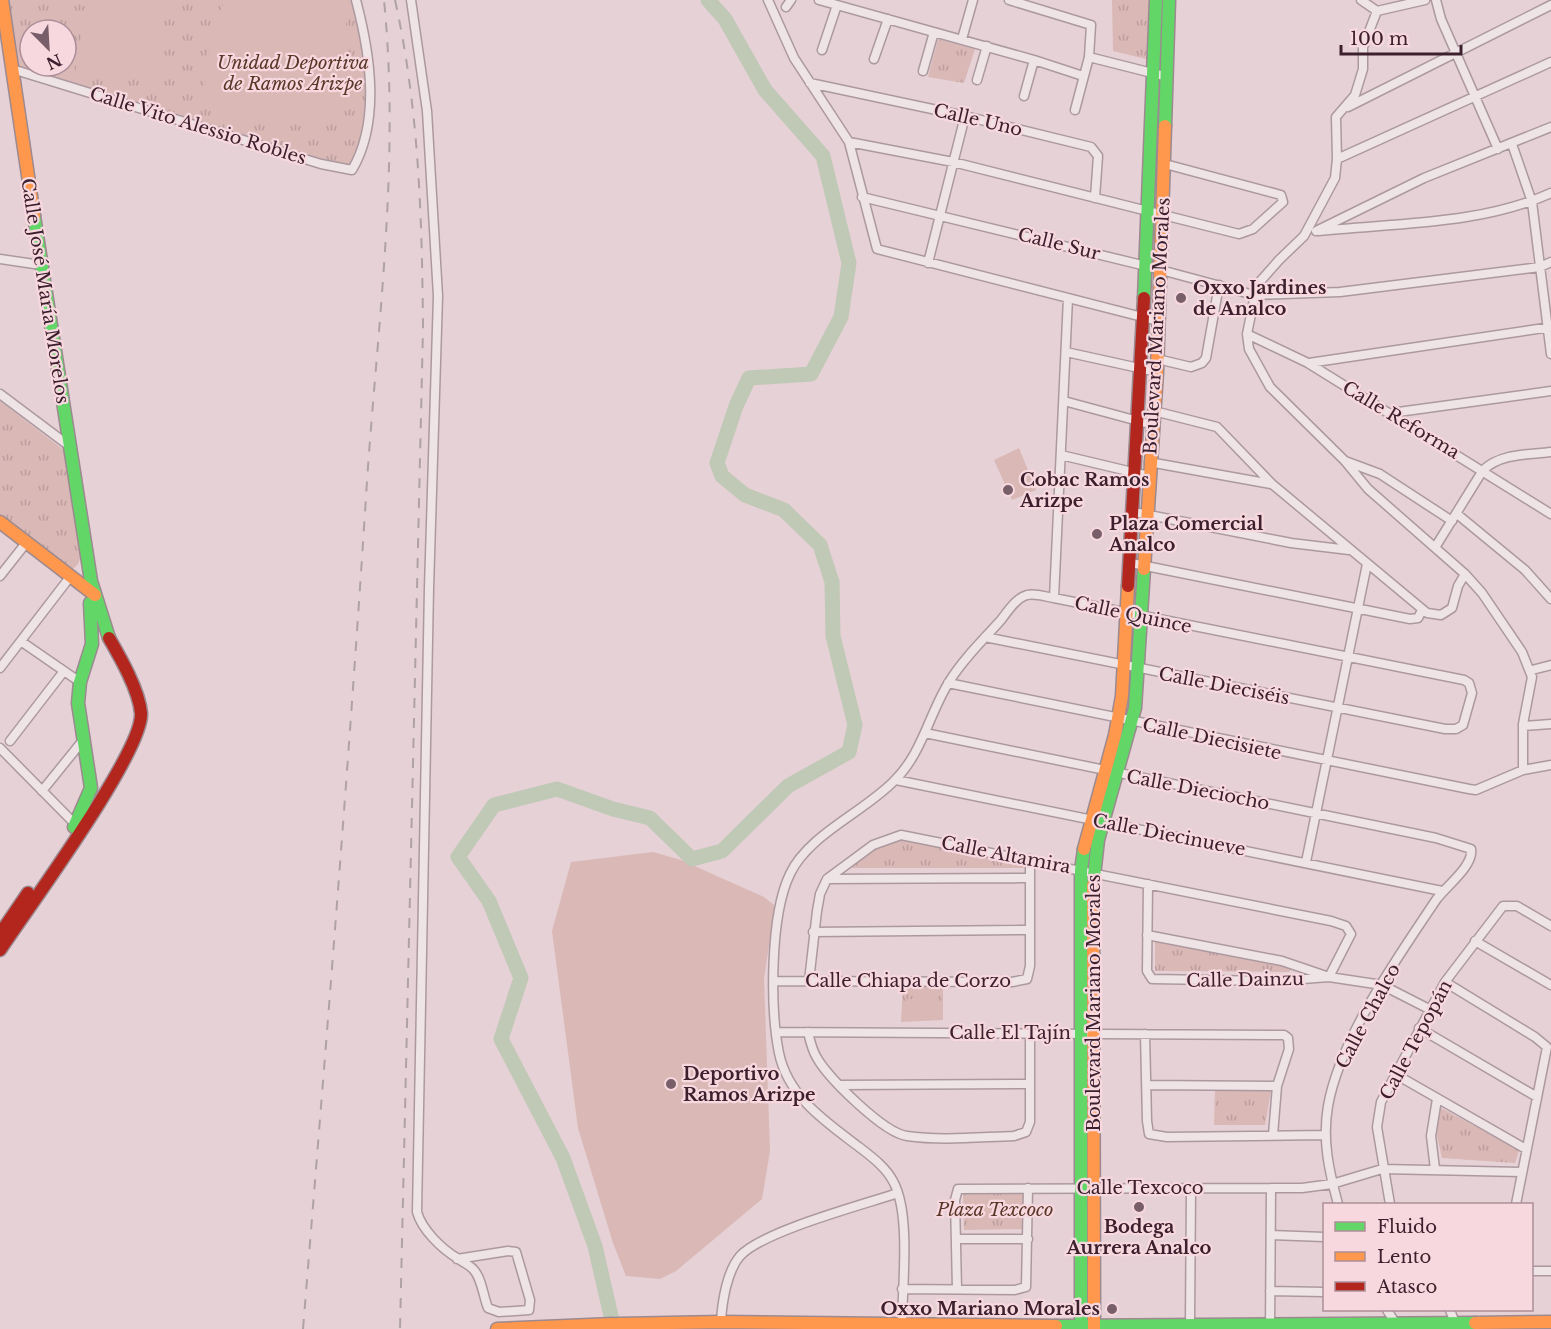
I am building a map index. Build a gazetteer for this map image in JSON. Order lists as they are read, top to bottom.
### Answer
{
  "streets": {
    "street": [
      "Calle Uno",
      "Calle Vito Alessio Robles",
      "Calle Sur",
      "Calle José María Morelos",
      "Boulevard Mariano Morales",
      "Calle Reforma",
      "Calle Quince",
      "Calle Dieciséis",
      "Calle Diecisiete",
      "Calle Dieciocho",
      "Calle Diecinueve",
      "Calle Altamira",
      "Calle Dainzu",
      "Calle Chiapa de Corzo",
      "Calle Chalco",
      "Calle El Tajín",
      "Calle Tepopán",
      "Calle Texcoco"
    ]
  },
  "crossings": [
    ["Calle Vito Alessio Robles", "Calle José María Morelos"],
    ["Calle Sur", "Boulevard Mariano Morales"],
    ["Boulevard Mariano Morales", "Calle Quince"],
    ["Boulevard Mariano Morales", "Calle Dieciséis"],
    ["Boulevard Mariano Morales", "Calle Diecisiete"],
    ["Boulevard Mariano Morales", "Calle Dieciocho"],
    ["Boulevard Mariano Morales", "Calle Diecinueve"],
    ["Boulevard Mariano Morales", "Calle Altamira"],
    ["Boulevard Mariano Morales", "Calle El Tajín"],
    ["Boulevard Mariano Morales", "Calle Texcoco"],
    ["Calle Quince", "Calle Dieciséis"],
    ["Calle Quince", "Calle Diecisiete"],
    ["Calle Quince", "Calle Dieciocho"],
    ["Calle Quince", "Calle Diecinueve"],
    ["Calle Quince", "Calle Chiapa de Corzo"],
    ["Calle Quince", "Calle El Tajín"],
    ["Calle Dieciocho", "Calle Chalco"],
    ["Calle Diecinueve", "Calle Chalco"],
    ["Calle Altamira", "Calle Dainzu"],
    ["Calle Altamira", "Calle Chiapa de Corzo"],
    ["Calle Dainzu", "Calle Chalco"],
    ["Calle Dainzu", "Calle Tepopán"],
    ["Calle Chalco", "Calle Texcoco"],
    ["Calle Tepopán", "Calle Texcoco"]
  ],
  "parks": ["Unidad Deportiva de Ramos Arizpe", "Plaza Texcoco"],
  "places": [
    "Oxxo Jardines de Analco",
    "Cobac Ramos Arizpe",
    "Plaza Comercial Analco",
    "Deportivo Ramos Arizpe",
    "Bodega Aurrera Analco",
    "Oxxo Mariano Morales"
  ],
  "legend": ["Fluido", "Lento", "Atasco"],
  "scale_bar": "100 m",
  "north": "bottom right"
}
